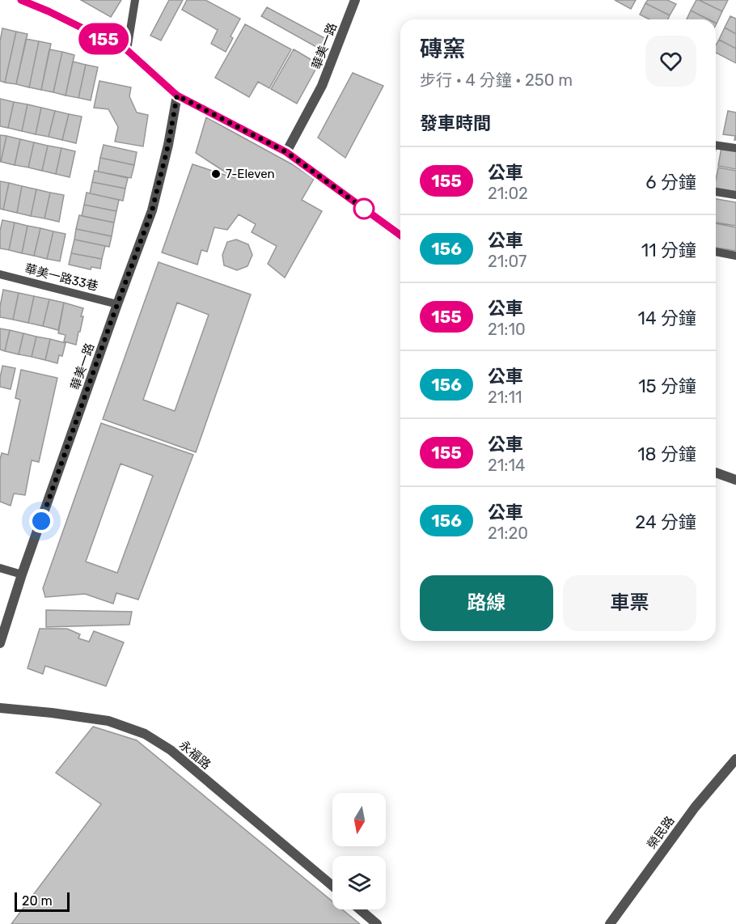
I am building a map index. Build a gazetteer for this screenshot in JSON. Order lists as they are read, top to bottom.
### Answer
{
  "streets": {
    "street": ["華美一路", "永福路", "榮民路"],
    "lane": ["華美一路33巷"]
  },
  "crossings": [
    ["華美一路", "華美一路33巷"]
  ],
  "places": ["7-Eleven"],
  "lines": ["bus line 155"],
  "scale_bar": "20 m",
  "north": "bottom",
  "page": {
    "on_map": "155",
    "heading": [
      ["磚窯", "步行 · 4 分鐘 · 250 m"],
      "發車時間"
    ],
    "list": [
      {
        "mark": "155",
        "name": "公車",
        "note": "21:02",
        "value": "6 分鐘"
      },
      {
        "mark": "156",
        "name": "公車",
        "note": "21:07",
        "value": "11 分鐘"
      },
      {
        "mark": "155",
        "name": "公車",
        "note": "21:10",
        "value": "14 分鐘"
      },
      {
        "mark": "156",
        "name": "公車",
        "note": "21:11",
        "value": "15 分鐘"
      },
      {
        "mark": "155",
        "name": "公車",
        "note": "21:14",
        "value": "18 分鐘"
      },
      {
        "mark": "156",
        "name": "公車",
        "note": "21:20",
        "value": "24 分鐘"
      }
    ],
    "buttons": ["路線", "車票"],
    "scale": "20 m"
  }
}
